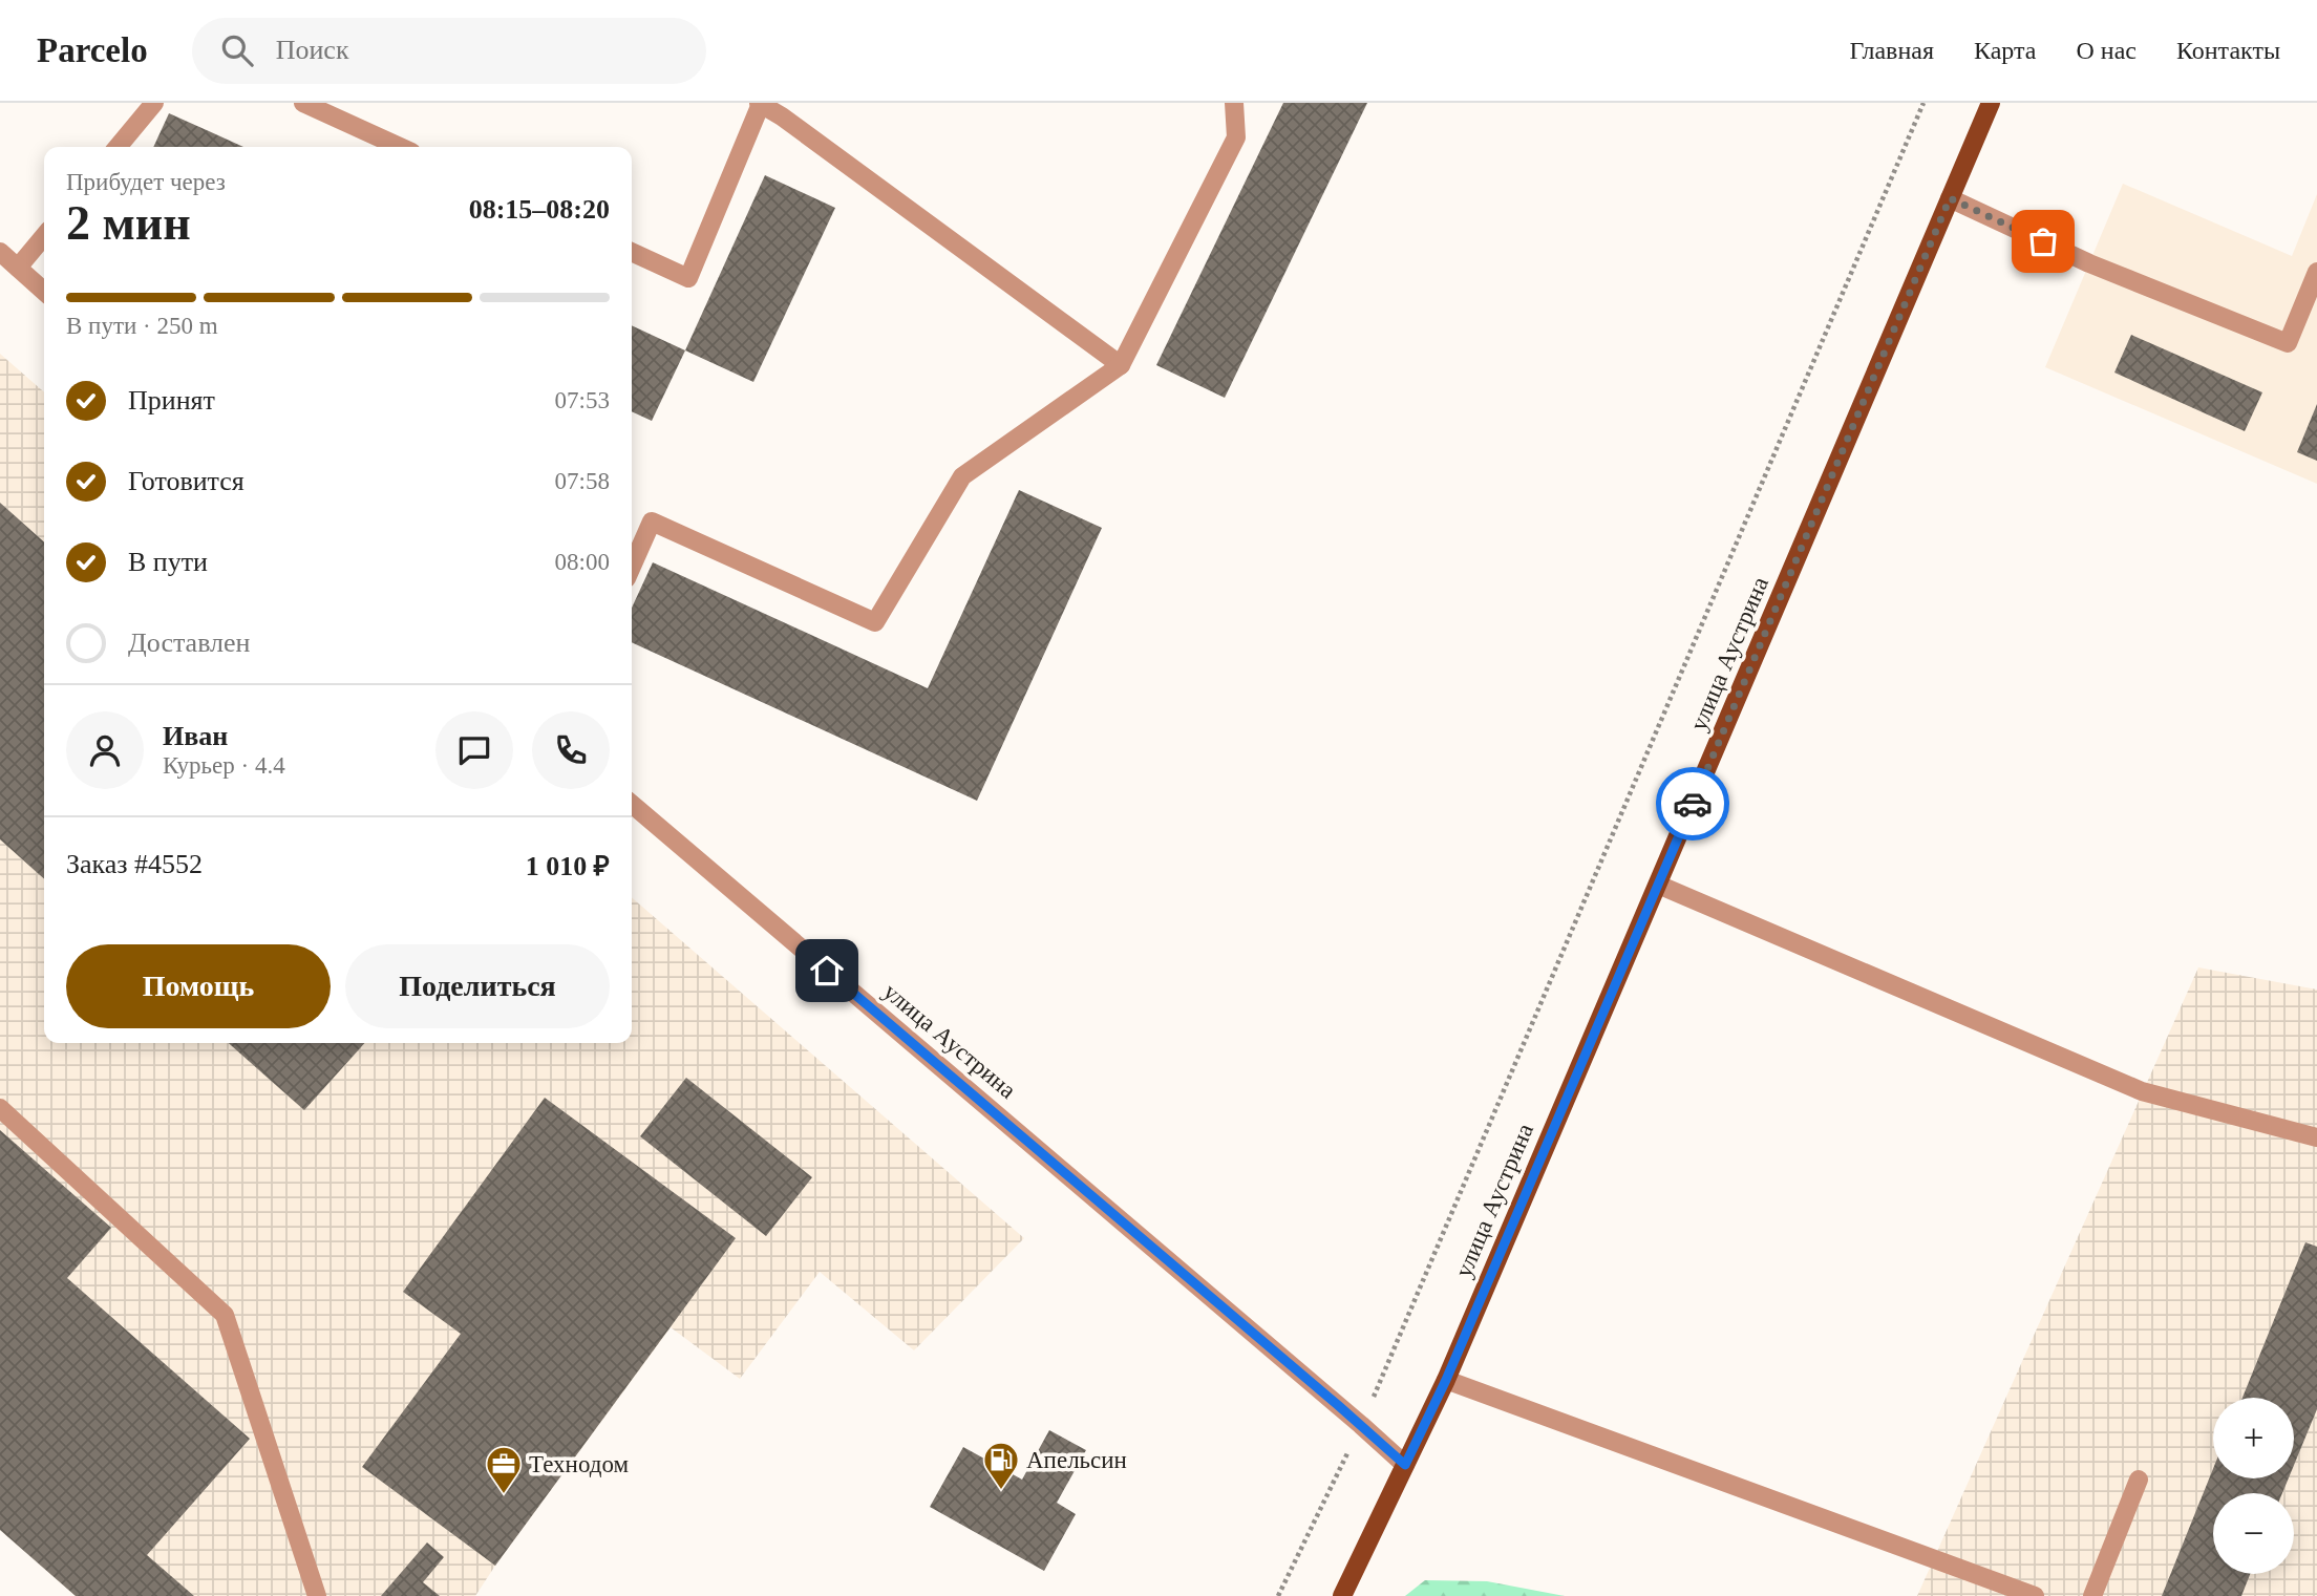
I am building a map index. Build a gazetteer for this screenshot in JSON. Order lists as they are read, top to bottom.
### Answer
{
  "streets": {
    "main road": ["улица Аустрина"]
  },
  "places": {
    "fuel station": ["Апельсин"],
    "office": ["Технодом"]
  },
  "page": {
    "header": "Parcelo",
    "search": "Поиск",
    "nav": [
      "Главная",
      "Карта",
      "О нас",
      "Контакты"
    ],
    "heading": ["2 мин", "Прибудет через", "08:15–08:20"],
    "panel": [
      "Иван",
      "Курьер · 4.4",
      "Заказ #4552",
      "1 010 ₽"
    ],
    "bar": "В пути · 250 m",
    "list": [
      ["Принят", "07:53"],
      ["Готовится", "07:58"],
      ["В пути", "08:00"],
      "Доставлен"
    ],
    "buttons": ["Помощь", "Поделиться"],
    "map_buttons": ["+", "−"]
  }
}
